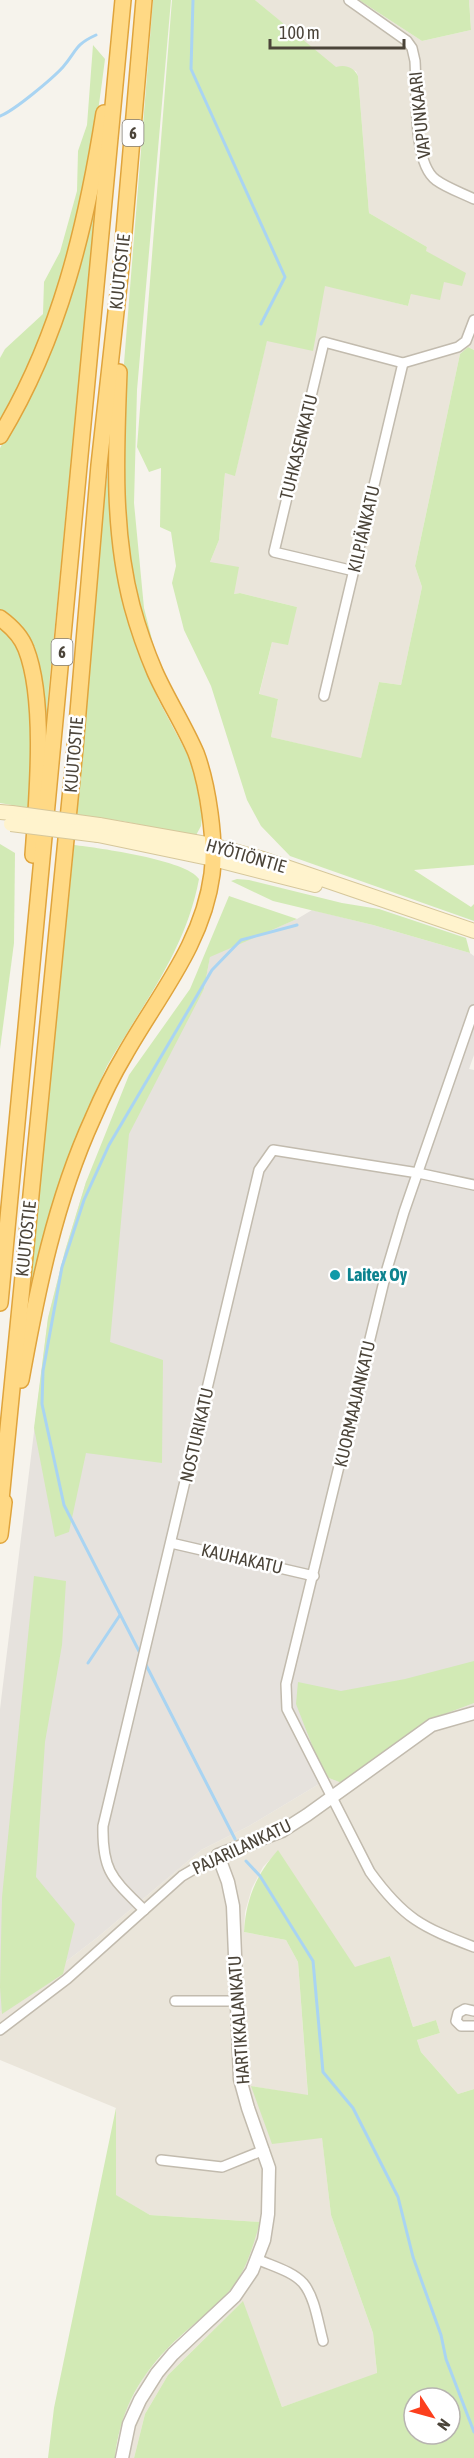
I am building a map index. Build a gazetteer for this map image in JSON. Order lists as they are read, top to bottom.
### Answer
{
  "streets": {
    "highway": ["6", "KUUTOSTIE"],
    "main road": ["HYÖTIÖNTIE"],
    "street": [
      "VAPUNKAARI",
      "TUHKASENKATU",
      "KILPIÄNKATU",
      "KUORMAAJANKATU",
      "NOSTURIKATU",
      "KAUHAKATU",
      "PAJARILANKATU",
      "HARTIKKALANKATU"
    ]
  },
  "crossings": [
    ["TUHKASENKATU", "KILPIÄNKATU"],
    ["KUORMAAJANKATU", "NOSTURIKATU"],
    ["KUORMAAJANKATU", "KAUHAKATU"],
    ["KUORMAAJANKATU", "PAJARILANKATU"],
    ["NOSTURIKATU", "KAUHAKATU"],
    ["NOSTURIKATU", "PAJARILANKATU"],
    ["PAJARILANKATU", "HARTIKKALANKATU"]
  ],
  "places": ["Laitex Oy"],
  "scale_bar": "100 m",
  "north": "bottom right"
}
